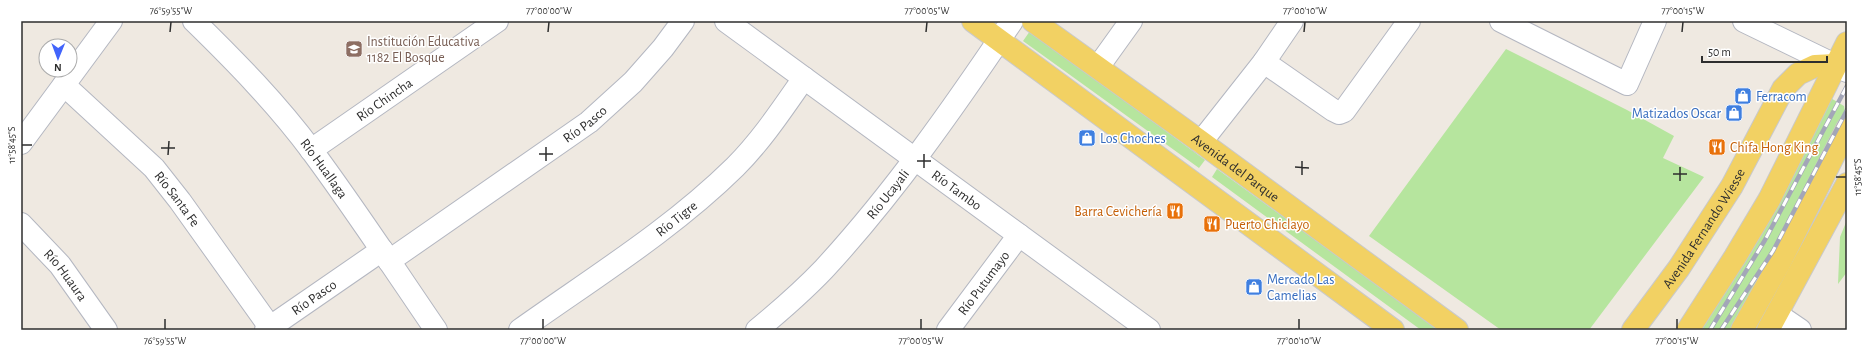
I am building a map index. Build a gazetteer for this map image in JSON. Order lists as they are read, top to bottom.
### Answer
{
  "streets": {
    "main road": ["Avenida del Parque", "Avenida Fernando Wiesse"],
    "street": [
      "Río Chincha",
      "Río Pasco",
      "Río Huallaga",
      "Río Tambo",
      "Río Ucayali",
      "Río Santa Fe",
      "Río Tigre",
      "Río Huaura",
      "Río Putumayo"
    ]
  },
  "crossings": [
    ["Río Chincha", "Río Huallaga"],
    ["Río Pasco", "Río Huallaga"],
    ["Río Pasco", "Río Santa Fe"],
    ["Río Tambo", "Río Ucayali"],
    ["Río Tambo", "Río Tigre"],
    ["Río Tambo", "Río Putumayo"]
  ],
  "places": {
    "school or university": ["Institución Educativa 1182 El Bosque"],
    "shop": [
      "Ferracom",
      "Matizados Oscar",
      "Los Choches",
      "Mercado Las Camelias"
    ],
    "restaurant": ["Chifa Hong King", "Barra Cevichería", "Puerto Chiclayo"]
  },
  "scale_bar": "50 m",
  "north": "bottom",
  "coordinates": [
    "76°59'55\"W",
    "77°00'00\"W",
    "77°00'05\"W",
    "77°00'10\"W",
    "77°00'15\"W",
    "11°58'45\"S"
  ]
}
